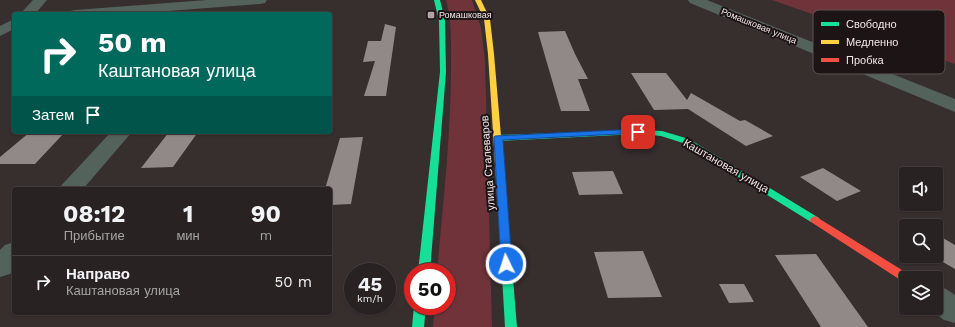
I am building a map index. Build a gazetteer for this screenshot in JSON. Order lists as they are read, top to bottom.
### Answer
{
  "streets": {
    "main road": ["улица Сталеваров", "Каштановая улица"],
    "street": ["Ромашковая улица"]
  },
  "crossings": [
    ["улица Сталеваров", "Каштановая улица"]
  ],
  "places": {
    "transit": ["Ромашковая"]
  },
  "legend": ["Свободно", "Медленно", "Пробка"],
  "page": {
    "turn": ["50 m", "Каштановая улица"],
    "then": "Затем",
    "eta": [
      "08:12",
      "Прибытие",
      "1",
      "мин",
      "90",
      "m"
    ],
    "list": [
      {
        "name": "Направо",
        "note": "Каштановая улица",
        "value": "50 m"
      }
    ],
    "speed": "45 km/h",
    "limit": "50"
  }
}
